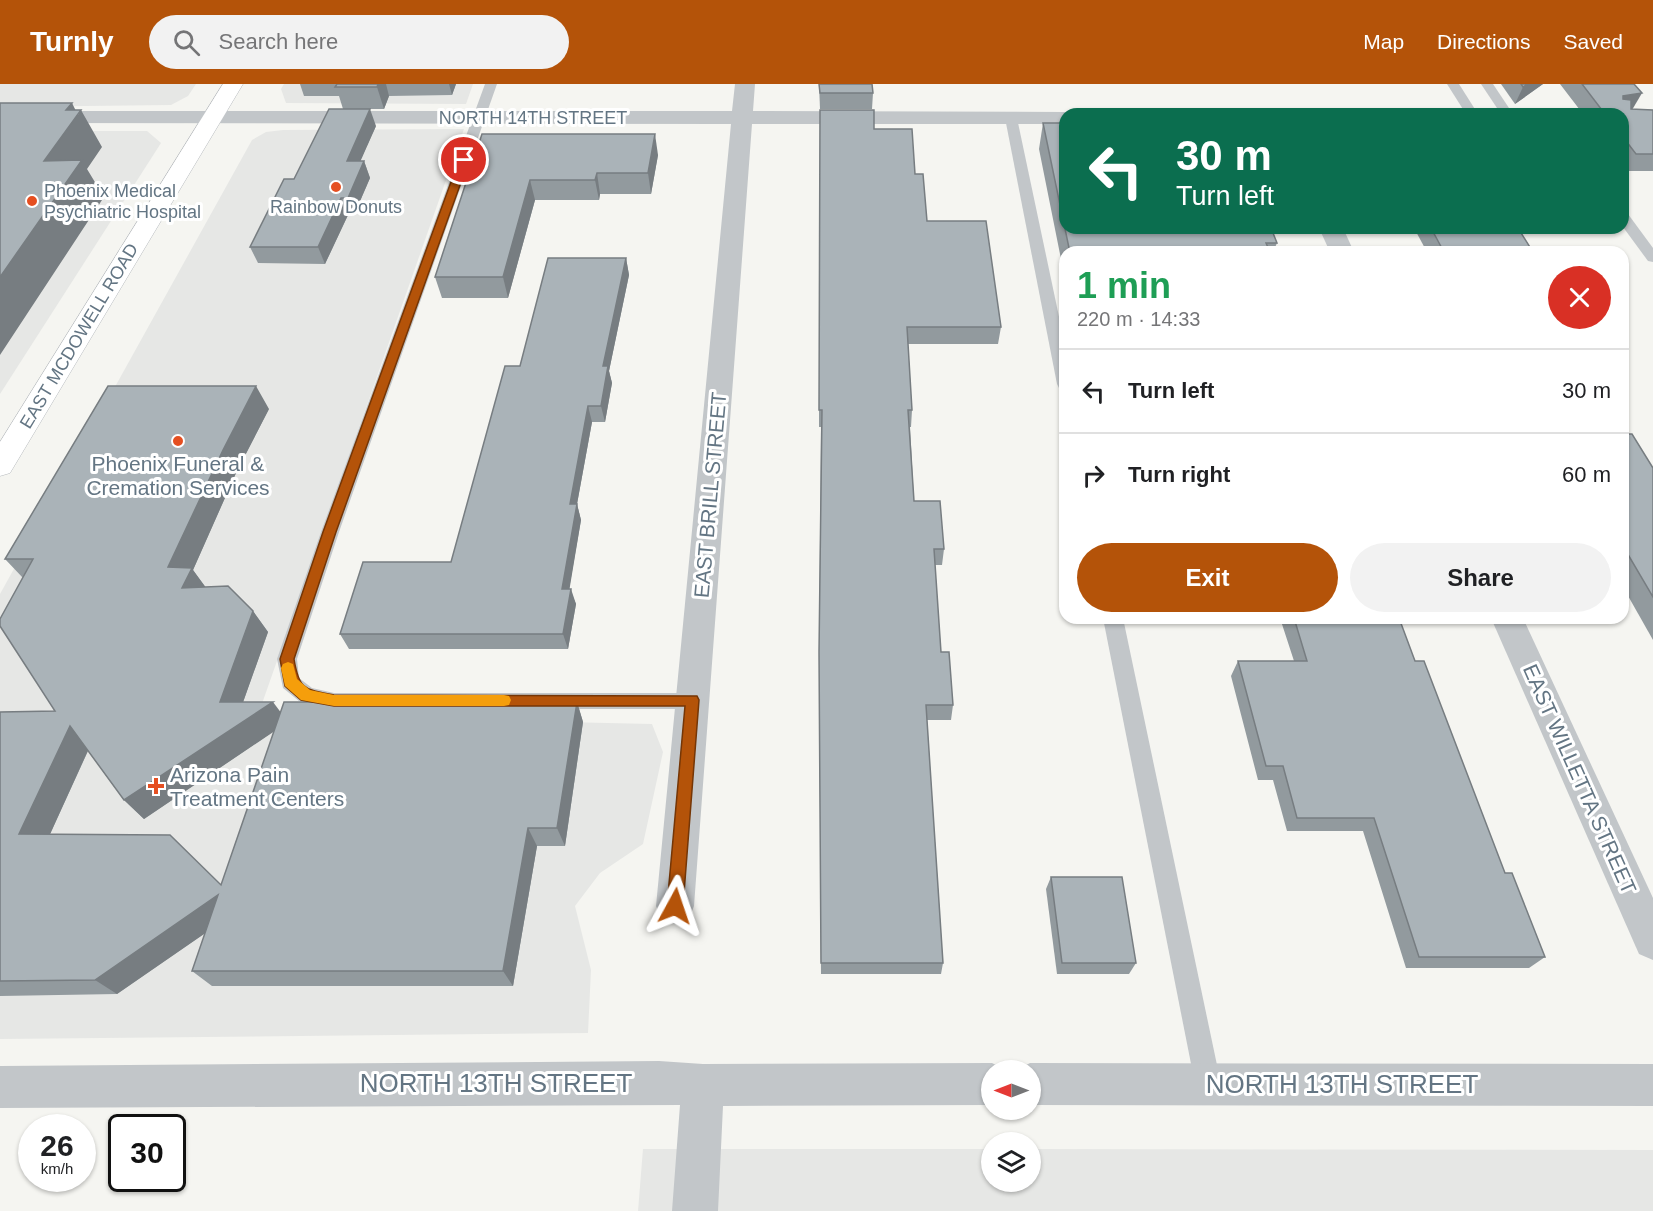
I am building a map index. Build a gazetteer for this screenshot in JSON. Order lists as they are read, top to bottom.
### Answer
{
  "streets": {
    "main road": ["EAST MCDOWELL ROAD"],
    "street": [
      "NORTH 14TH STREET",
      "EAST BRILL STREET",
      "EAST WILLETTA STREET",
      "NORTH 13TH STREET"
    ]
  },
  "crossings": [
    ["NORTH 14TH STREET", "EAST MCDOWELL ROAD"],
    ["NORTH 14TH STREET", "EAST BRILL STREET"]
  ],
  "places": {
    "other": ["Rainbow Donuts", "Phoenix Medical Psychiatric Hospital", "Phoenix Funeral & Cremation Services"],
    "health": ["Arizona Pain Treatment Centers"]
  },
  "north": "left",
  "page": {
    "header": "Turnly",
    "search": "Search here",
    "nav": ["Map", "Directions", "Saved"],
    "turn": ["30 m", "Turn left"],
    "heading": ["1 min", "220 m · 14:33"],
    "list": [
      {
        "name": "Turn left",
        "value": "30 m"
      },
      {
        "name": "Turn right",
        "value": "60 m"
      }
    ],
    "buttons": ["Exit", "Share"],
    "speed": "26 km/h",
    "limit": "30"
  }
}
